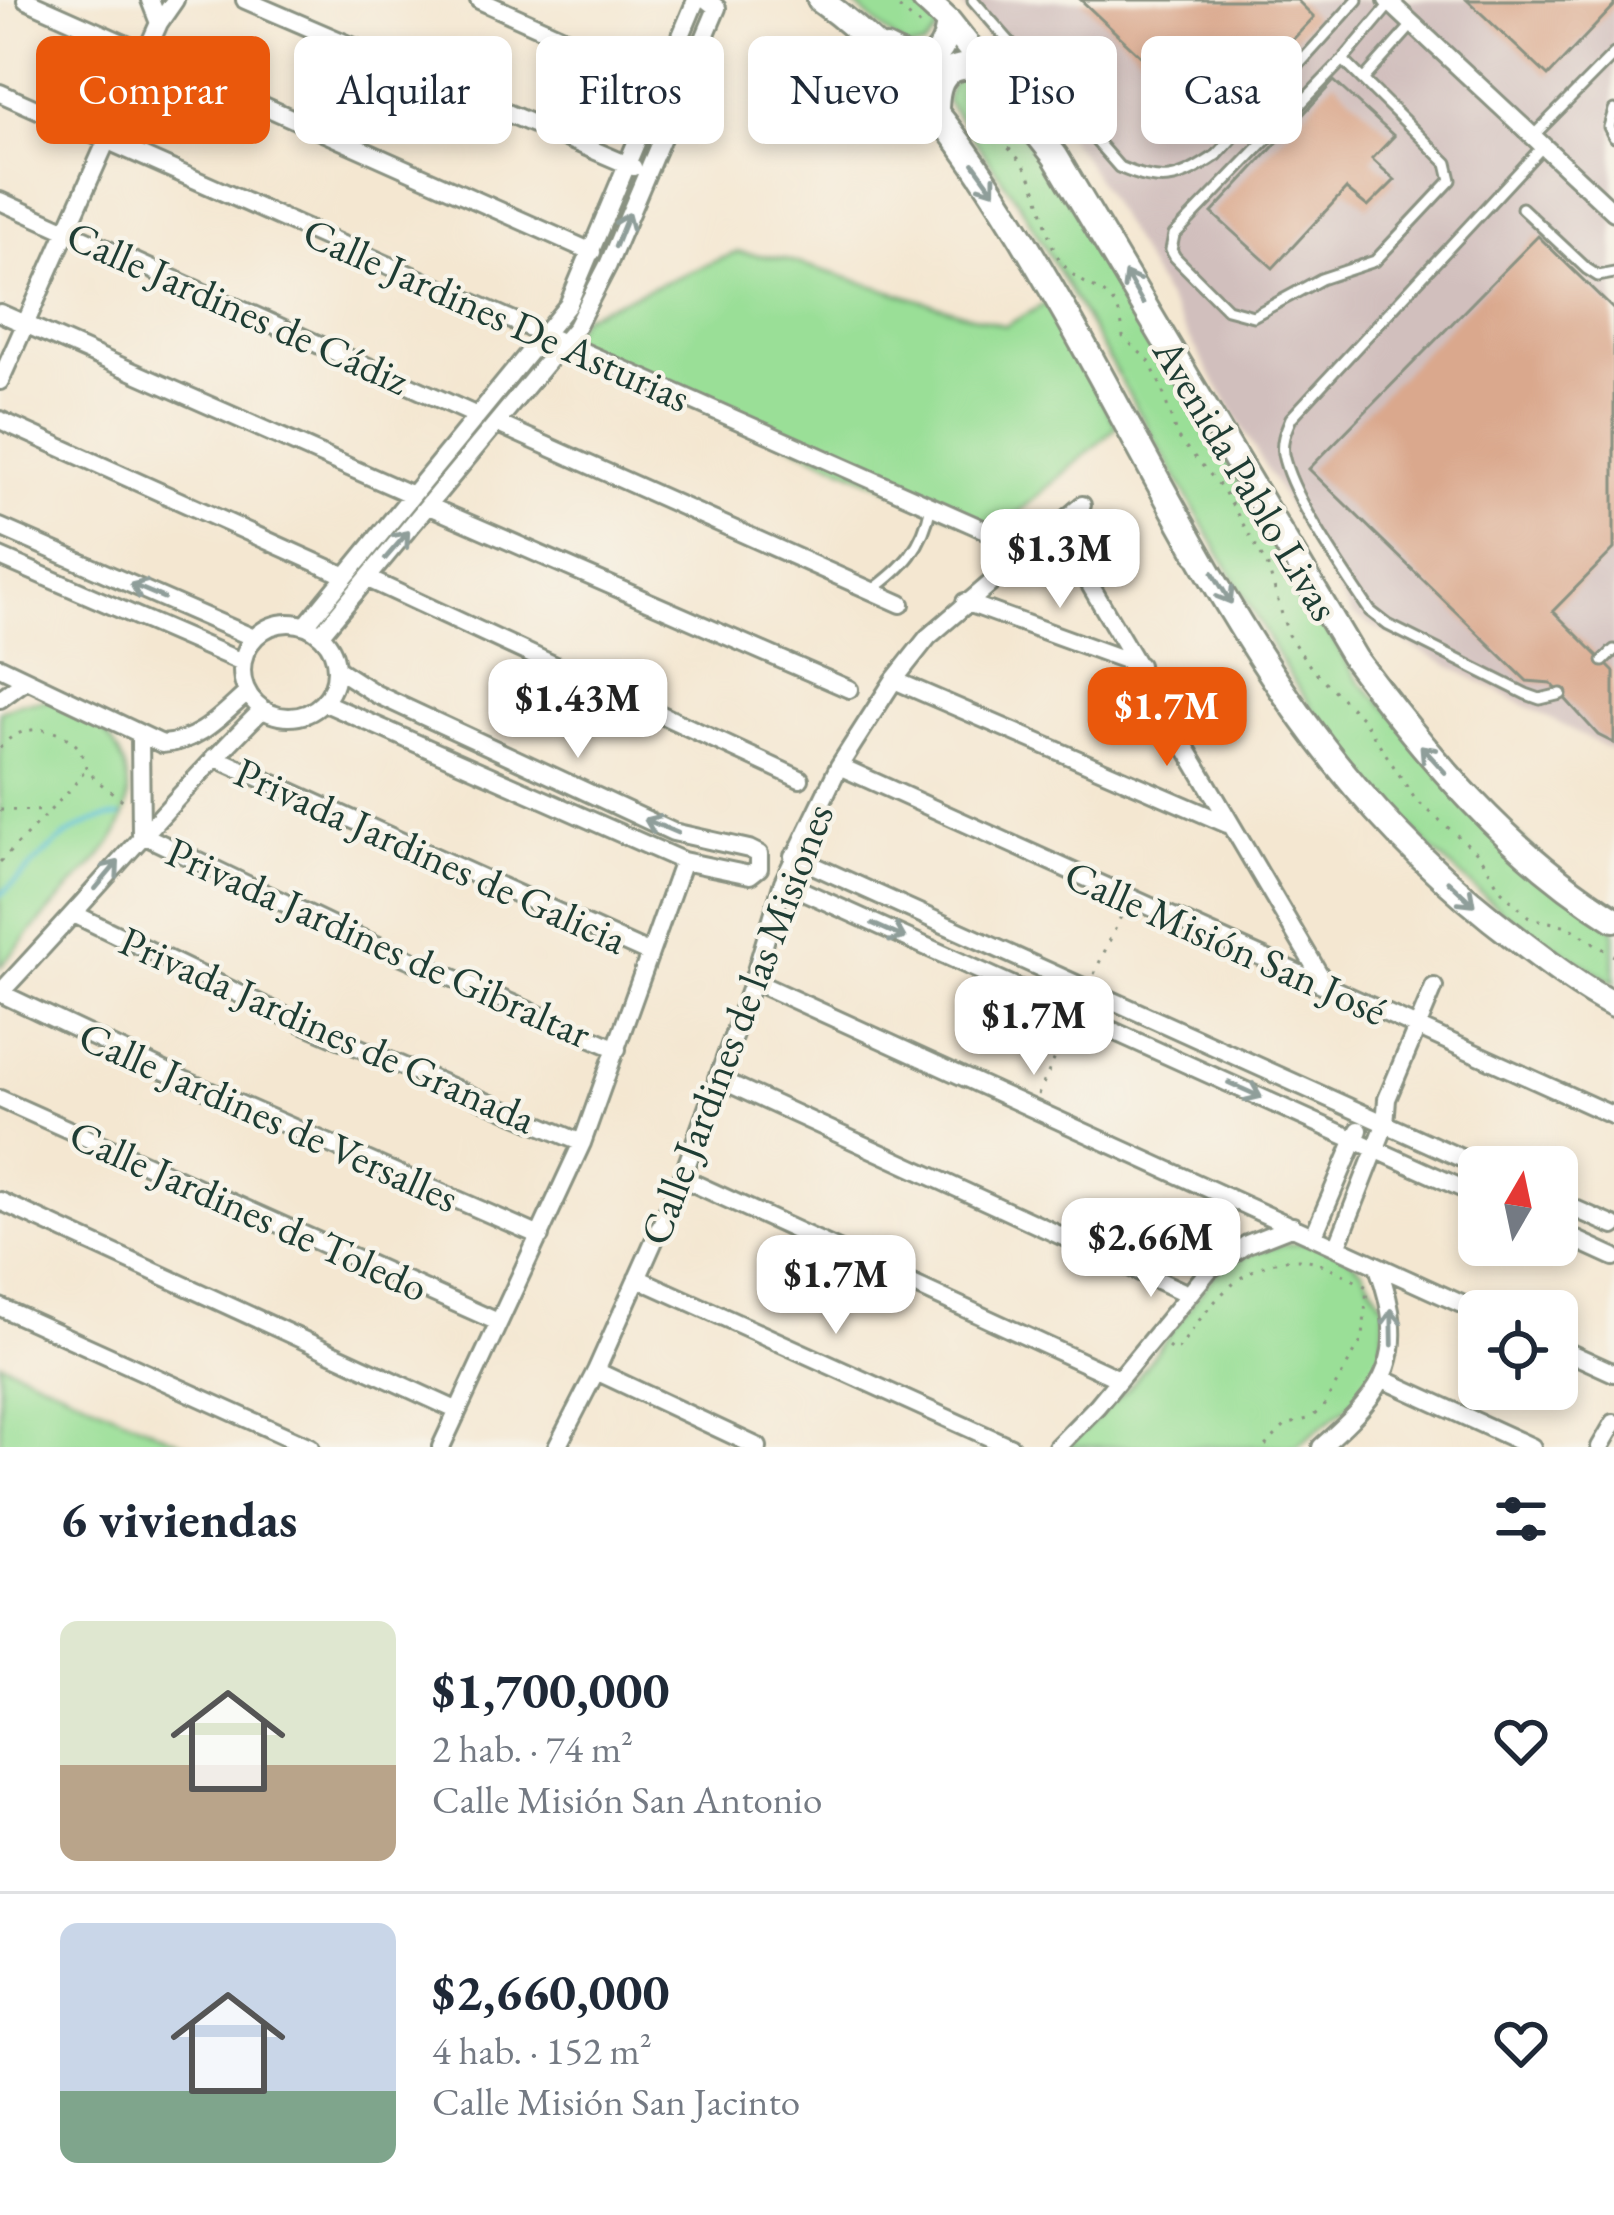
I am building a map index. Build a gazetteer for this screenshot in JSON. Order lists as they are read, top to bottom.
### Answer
{
  "streets": {
    "main road": ["Avenida Pablo Livas"],
    "street": [
      "Calle Jardines de Cádiz",
      "Calle Jardines De Asturias",
      "Privada Jardines de Galicia",
      "Privada Jardines de Gibraltar",
      "Calle Misión San José",
      "Calle Jardines de las Misiones",
      "Privada Jardines de Granada",
      "Calle Jardines de Versalles",
      "Calle Jardines de Toledo"
    ]
  },
  "crossings": [
    ["Calle Misión San José", "Calle Jardines de las Misiones"]
  ],
  "north": "top",
  "page": {
    "chip": [
      "Comprar",
      "Alquilar",
      "Filtros",
      "Nuevo",
      "Piso",
      "Casa"
    ],
    "price": [
      "$1.3M",
      "$1.43M",
      "$1.7M",
      "$1.7M",
      "$2.66M",
      "$1.7M"
    ],
    "heading": "6 viviendas",
    "list": [
      {
        "name": "$1,700,000",
        "note": "2 hab. · 74 m² · Calle Misión San Antonio"
      },
      {
        "name": "$2,660,000",
        "note": "4 hab. · 152 m² · Calle Misión San Jacinto"
      }
    ]
  }
}
